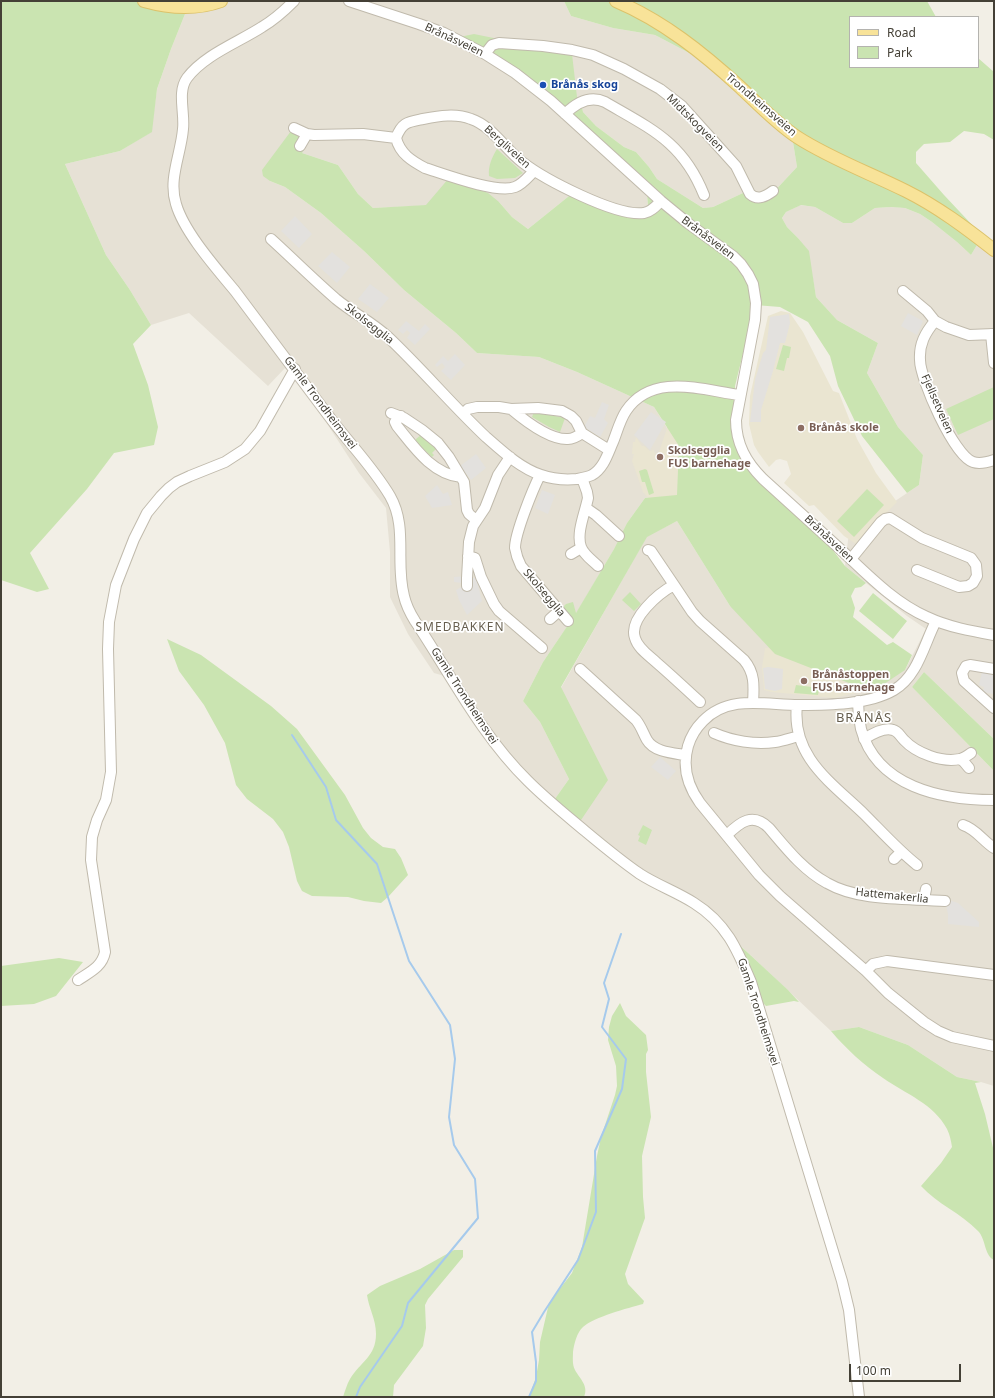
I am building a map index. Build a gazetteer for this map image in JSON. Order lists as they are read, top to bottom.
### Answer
{
  "streets": {
    "main road": ["Trondheimsveien"],
    "street": [
      "Brånåsveien",
      "Midtskogveien",
      "Bergliveien",
      "Skolsegglia",
      "Gamle Trondheimsvei",
      "Fjellsetveien",
      "Hattemakerlia"
    ]
  },
  "crossings": [
    ["Brånåsveien", "Midtskogveien"],
    ["Brånåsveien", "Bergliveien"],
    ["Brånåsveien", "Skolsegglia"]
  ],
  "districts": ["SMEDBAKKEN", "BRÅNÅS"],
  "places": [
    "Brånås skog",
    "Brånås skole",
    "Skolsegglia FUS barnehage",
    "Brånåstoppen FUS barnehage"
  ],
  "legend": ["Road", "Park"],
  "scale_bar": "100 m"
}
